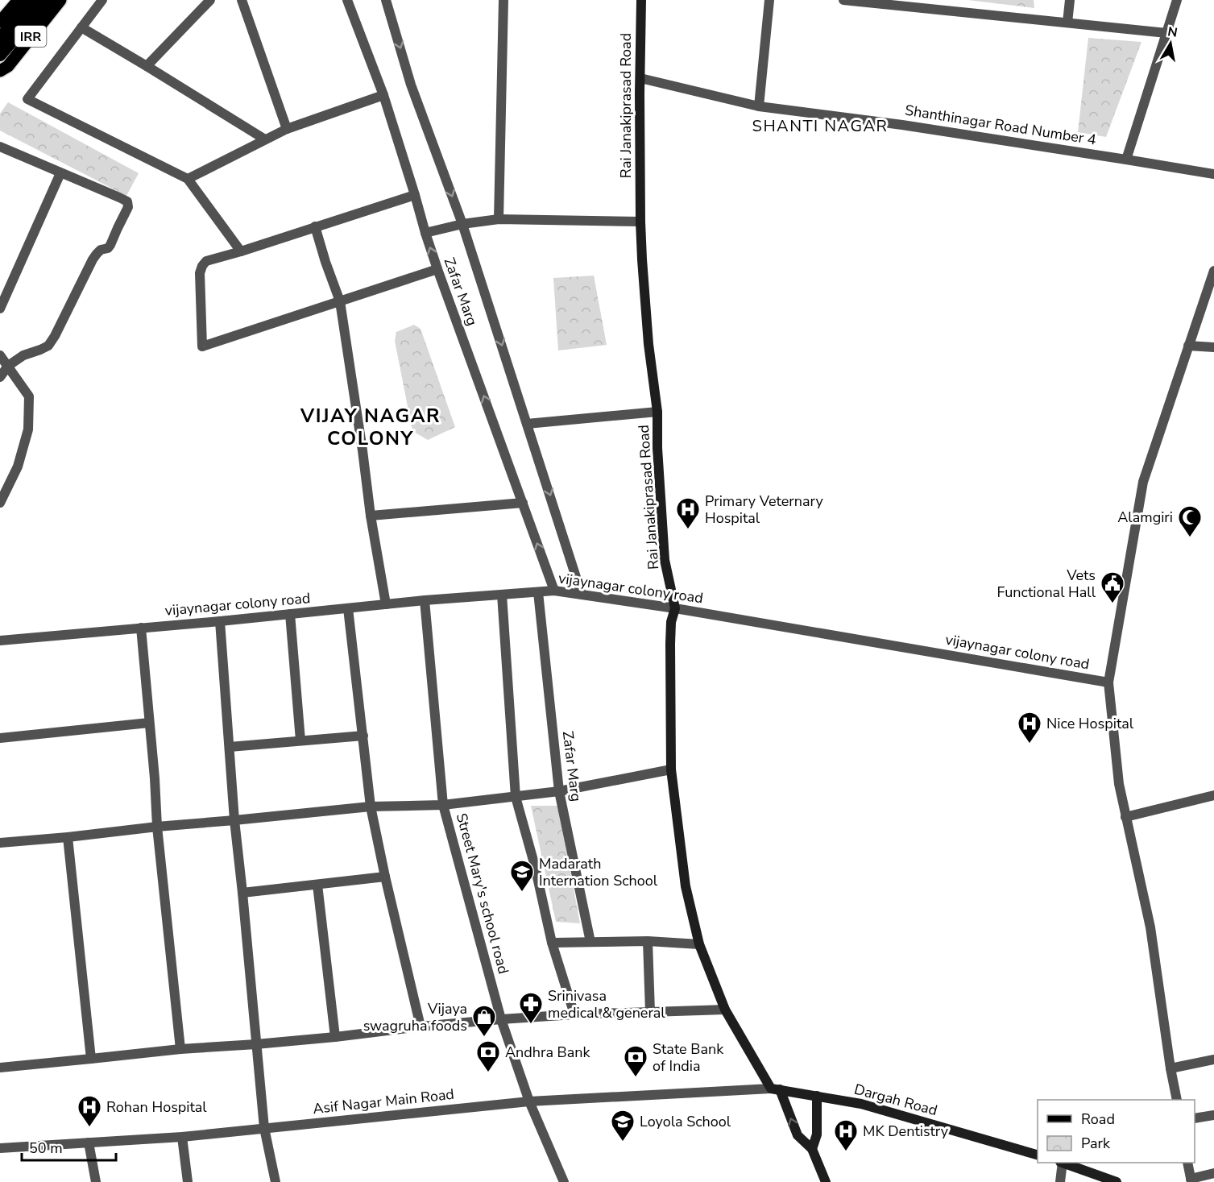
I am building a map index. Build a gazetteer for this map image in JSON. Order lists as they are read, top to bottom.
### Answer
{
  "streets": {
    "main road": ["IRR", "Rai Janakiprasad Road", "Dargah Road"],
    "street": [
      "Shanthinagar Road Number 4",
      "Zafar Marg",
      "vijaynagar colony road",
      "Street Mary's school road",
      "Asif Nagar Main Road"
    ]
  },
  "crossings": [
    ["Rai Janakiprasad Road", "Shanthinagar Road Number 4"],
    ["Rai Janakiprasad Road", "vijaynagar colony road"],
    ["Rai Janakiprasad Road", "Dargah Road"],
    ["Rai Janakiprasad Road", "Asif Nagar Main Road"],
    ["Zafar Marg", "vijaynagar colony road"],
    ["vijaynagar colony road", "Street Mary's school road"],
    ["Street Mary's school road", "Asif Nagar Main Road"],
    ["Dargah Road", "Asif Nagar Main Road"]
  ],
  "districts": ["SHANTI NAGAR", "VIJAY NAGAR COLONY"],
  "places": {
    "hospital": [
      "Primary Veternary Hospital",
      "Nice Hospital",
      "Rohan Hospital",
      "MK Dentistry"
    ],
    "mosque": ["Alamgiri"],
    "public building": ["Vets Functional Hall"],
    "school or university": ["Madarath Internation School", "Loyola School"],
    "pharmacy": ["Srinivasa medical & general"],
    "shop": ["Vijaya swagruha foods"],
    "bank": ["Andhra Bank", "State Bank of India"]
  },
  "legend": ["Road", "Park"],
  "scale_bar": "50 m",
  "north": "top"
}
